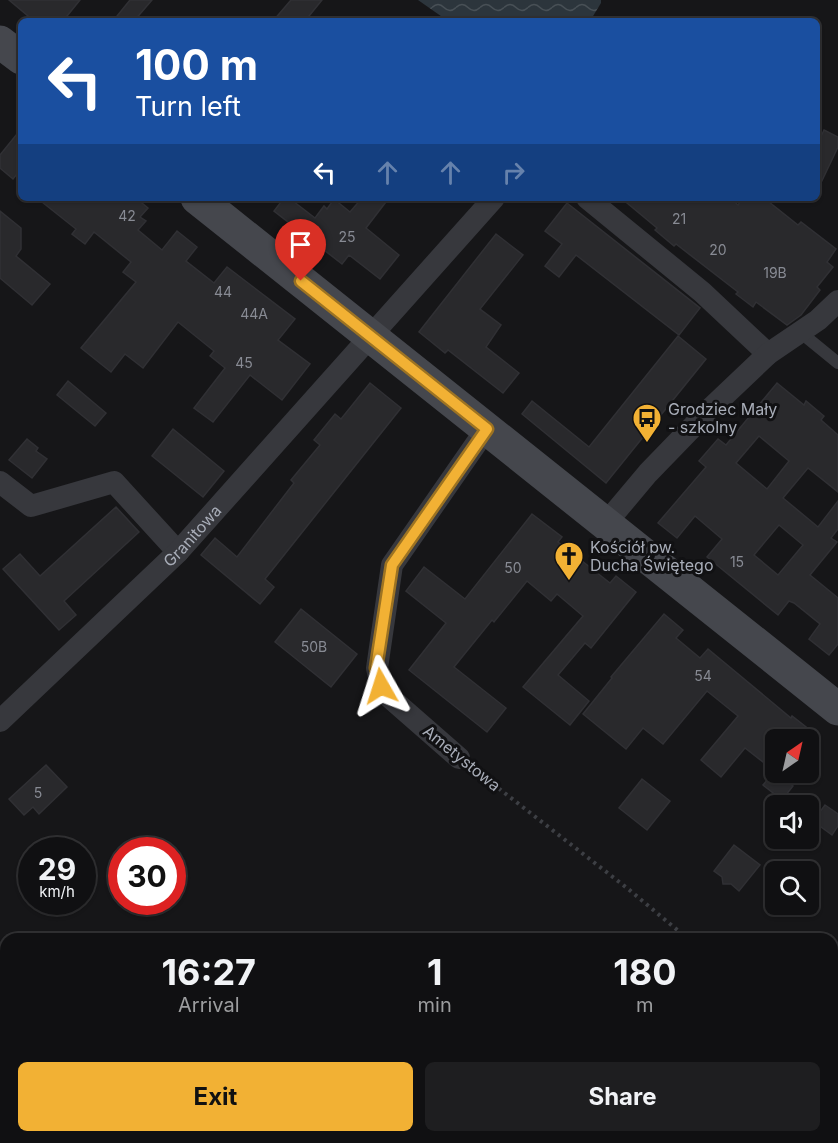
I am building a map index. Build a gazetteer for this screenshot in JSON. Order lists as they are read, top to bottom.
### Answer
{
  "streets": {
    "street": ["Granitowa", "Ametystowa"]
  },
  "places": {
    "bus stop": ["Grodziec Mały - szkolny"],
    "church": ["Kościół pw. Ducha Świętego"]
  },
  "house_numbers": [
    "42",
    "21",
    "25",
    "20",
    "19B",
    "44",
    "44A",
    "45",
    "15",
    "50",
    "50B",
    "54",
    "5"
  ],
  "north": "top right",
  "page": {
    "turn": ["100 m", "Turn left"],
    "speed": "29 km/h",
    "limit": "30",
    "eta": [
      "16:27",
      "Arrival",
      "1",
      "min",
      "180",
      "m"
    ],
    "buttons": ["Exit", "Share"]
  }
}
